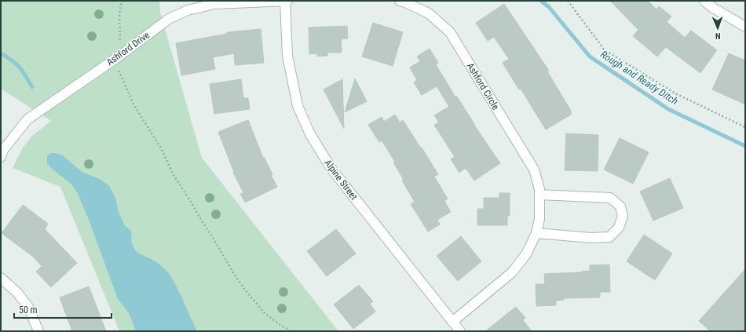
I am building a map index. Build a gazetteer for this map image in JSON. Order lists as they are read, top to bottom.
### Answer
{
  "streets": {
    "street": ["Ashford Drive", "Ashford Circle", "Alpine Street"]
  },
  "crossings": [
    ["Ashford Drive", "Alpine Street"],
    ["Ashford Circle", "Alpine Street"]
  ],
  "water": ["Rough and Ready Ditch"],
  "scale_bar": "50 m",
  "north": "bottom"
}
